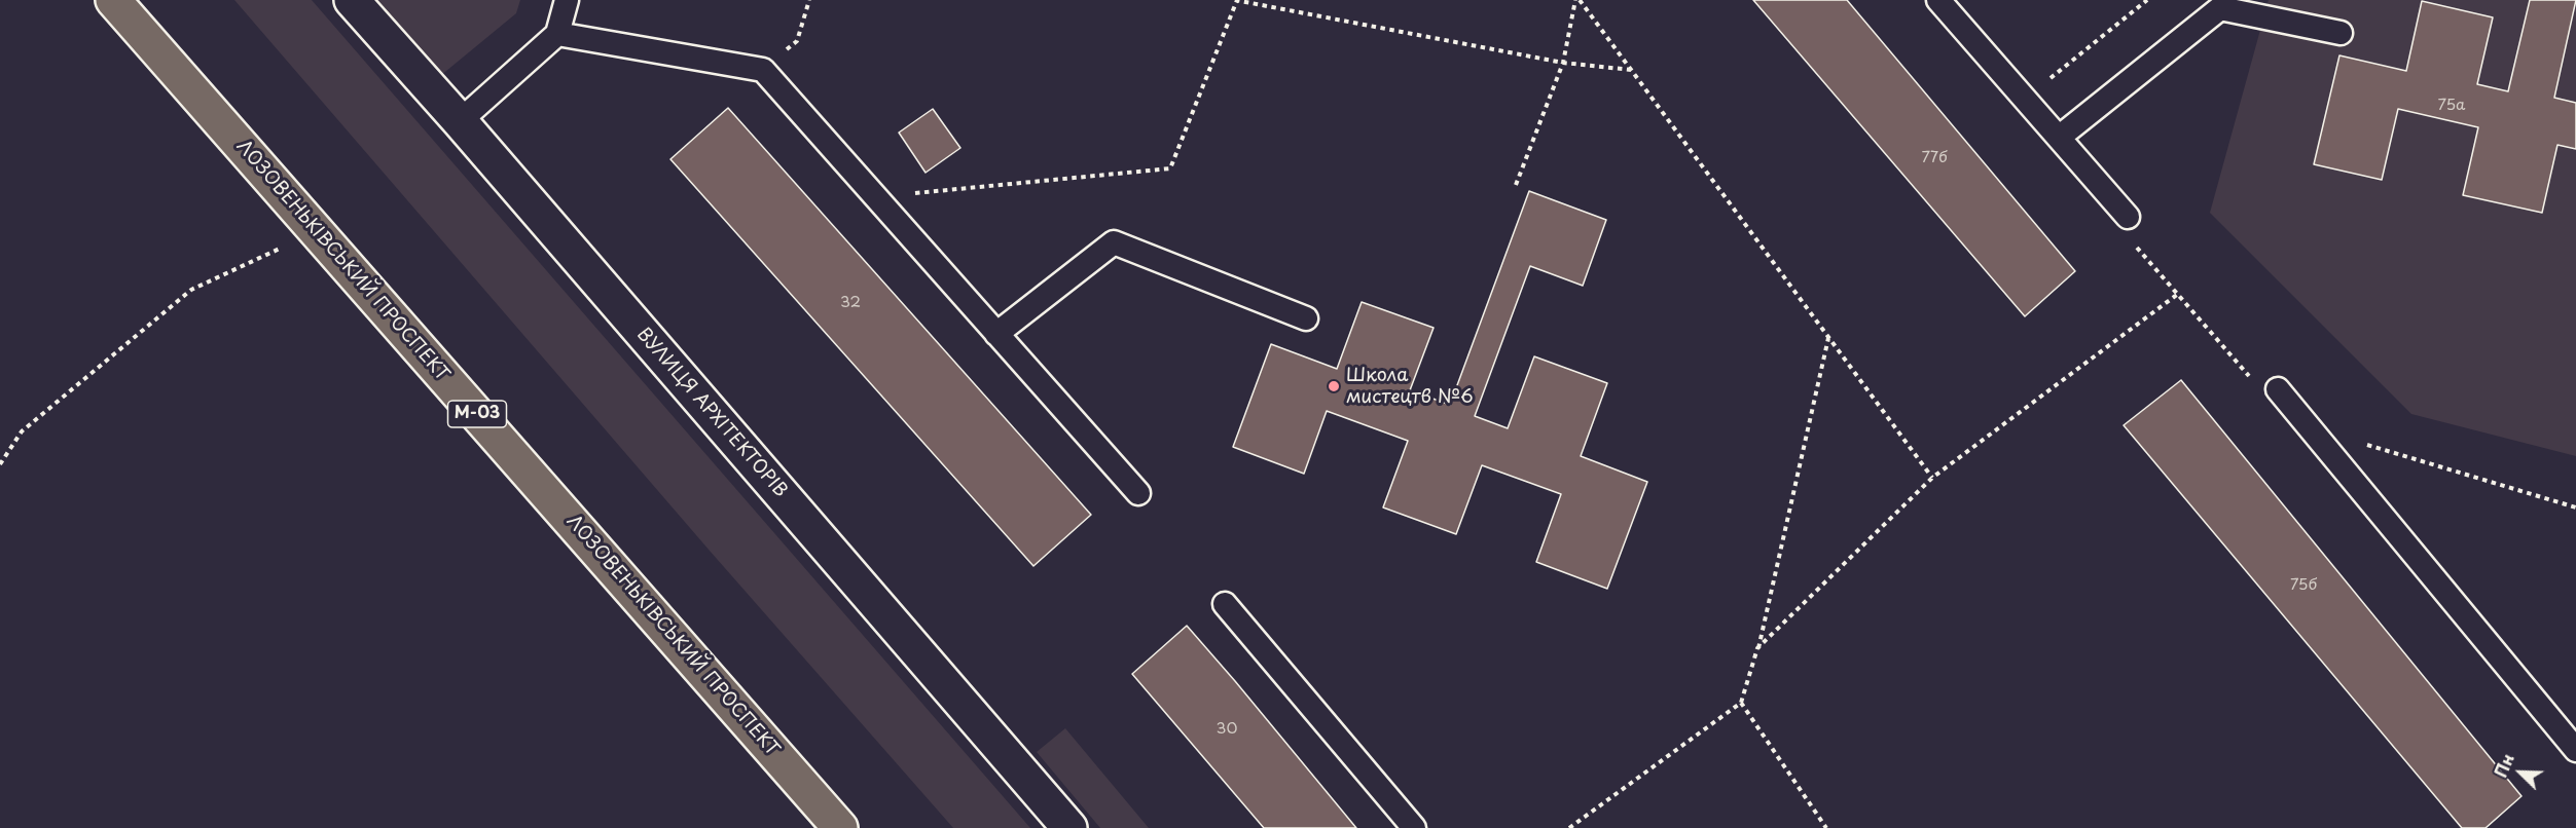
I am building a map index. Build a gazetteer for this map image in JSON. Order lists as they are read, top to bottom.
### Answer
{
  "streets": {
    "highway": ["ЛОЗОВЕНЬКІВСЬКИЙ ПРОСПЕКТ", "М-03"],
    "street": ["ВУЛИЦЯ АРХІТЕКТОРІВ"]
  },
  "places": ["Школа мистецтв №6"],
  "house_numbers": [
    "75а",
    "77б",
    "32",
    "75б",
    "30"
  ],
  "north": "top left"
}
